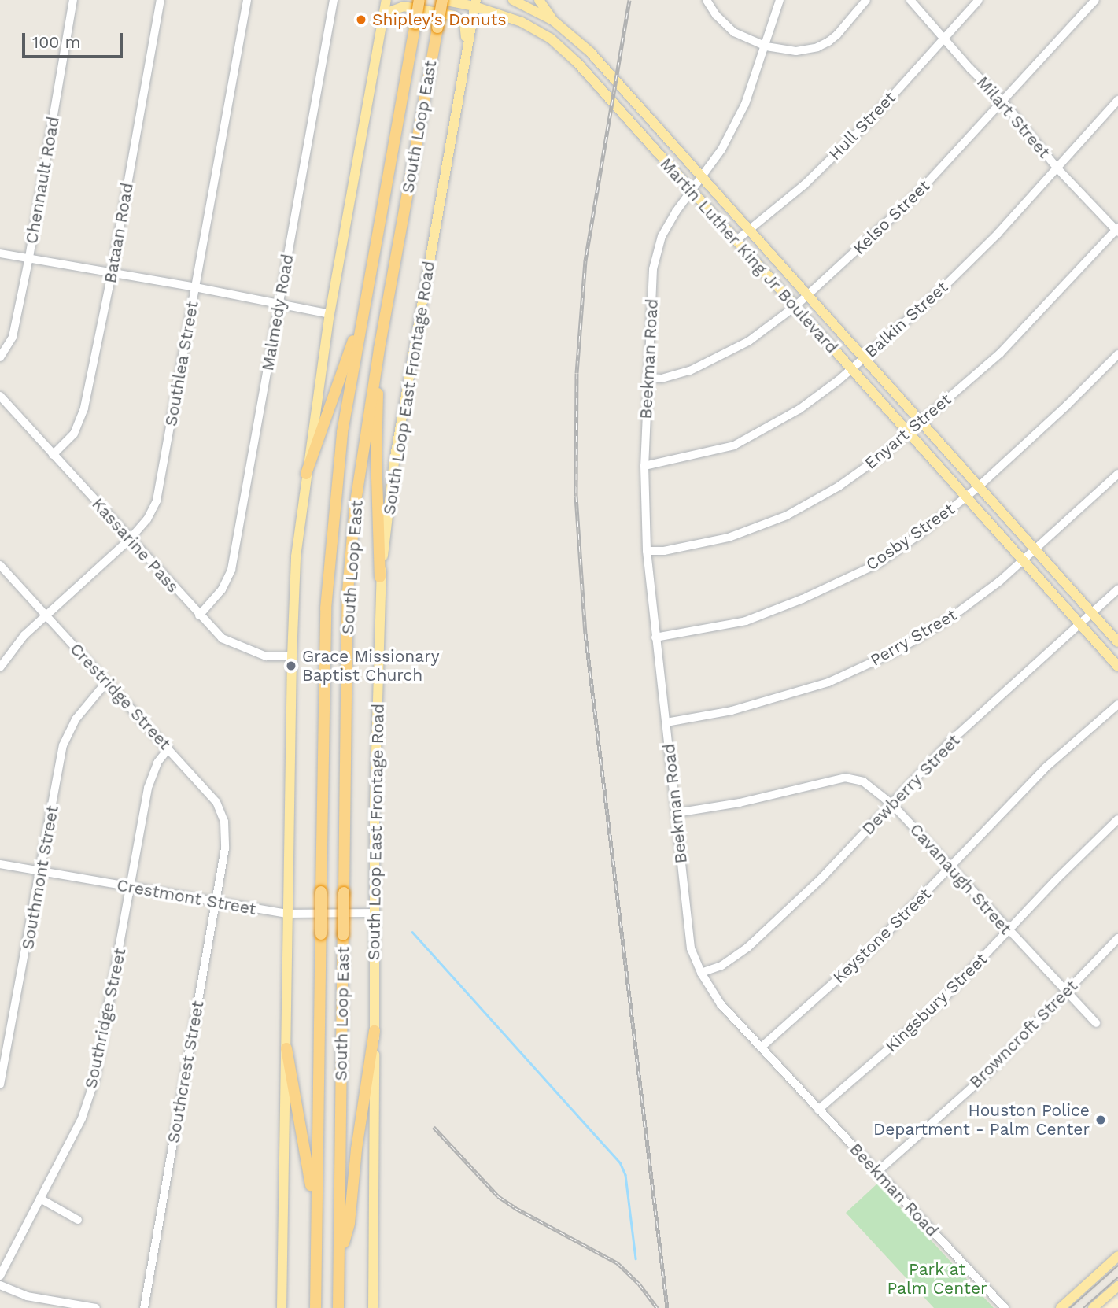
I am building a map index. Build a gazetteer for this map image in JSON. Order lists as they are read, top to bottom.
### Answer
{
  "streets": {
    "highway": ["South Loop East"],
    "main road": ["Martin Luther King Jr Boulevard", "South Loop East Frontage Road"],
    "street": [
      "Milart Street",
      "Hull Street",
      "Chennault Road",
      "Kelso Street",
      "Bataan Road",
      "Malmedy Road",
      "Balkin Street",
      "Beekman Road",
      "Southlea Street",
      "Enyart Street",
      "Cosby Street",
      "Kassarine Pass",
      "Perry Street",
      "Crestridge Street",
      "Dewberry Street",
      "Southmont Street",
      "Cavanaugh Street",
      "Crestmont Street",
      "Keystone Street",
      "Kingsbury Street",
      "Southridge Street",
      "Browncroft Street",
      "Southcrest Street"
    ]
  },
  "crossings": [
    ["Milart Street", "Hull Street"],
    ["Milart Street", "Kelso Street"],
    ["Milart Street", "Balkin Street"],
    ["Milart Street", "Enyart Street"],
    ["Hull Street", "Martin Luther King Jr Boulevard"],
    ["South Loop East", "Martin Luther King Jr Boulevard"],
    ["Kelso Street", "Martin Luther King Jr Boulevard"],
    ["Kelso Street", "Beekman Road"],
    ["Bataan Road", "Kassarine Pass"],
    ["Martin Luther King Jr Boulevard", "Balkin Street"],
    ["Martin Luther King Jr Boulevard", "Beekman Road"],
    ["Martin Luther King Jr Boulevard", "South Loop East Frontage Road"],
    ["Martin Luther King Jr Boulevard", "Enyart Street"],
    ["Martin Luther King Jr Boulevard", "Cosby Street"],
    ["Martin Luther King Jr Boulevard", "Perry Street"],
    ["Martin Luther King Jr Boulevard", "Dewberry Street"],
    ["Malmedy Road", "Kassarine Pass"],
    ["Balkin Street", "Beekman Road"],
    ["Beekman Road", "Enyart Street"],
    ["Beekman Road", "Cosby Street"],
    ["Beekman Road", "Perry Street"],
    ["Beekman Road", "Dewberry Street"],
    ["Beekman Road", "Cavanaugh Street"],
    ["Beekman Road", "Keystone Street"],
    ["Beekman Road", "Kingsbury Street"],
    ["Beekman Road", "Browncroft Street"],
    ["Southlea Street", "Kassarine Pass"],
    ["Southlea Street", "Crestridge Street"],
    ["South Loop East Frontage Road", "Crestmont Street"],
    ["Crestridge Street", "Southmont Street"],
    ["Crestridge Street", "Southridge Street"],
    ["Crestridge Street", "Southcrest Street"],
    ["Dewberry Street", "Cavanaugh Street"],
    ["Southmont Street", "Crestmont Street"],
    ["Cavanaugh Street", "Keystone Street"],
    ["Cavanaugh Street", "Kingsbury Street"],
    ["Cavanaugh Street", "Browncroft Street"],
    ["Crestmont Street", "Southridge Street"],
    ["Crestmont Street", "Southcrest Street"]
  ],
  "parks": ["Park at Palm Center"],
  "places": ["Shipley's Donuts", "Grace Missionary Baptist Church", "Houston Police Department - Palm Center"],
  "scale_bar": "100 m"
}
